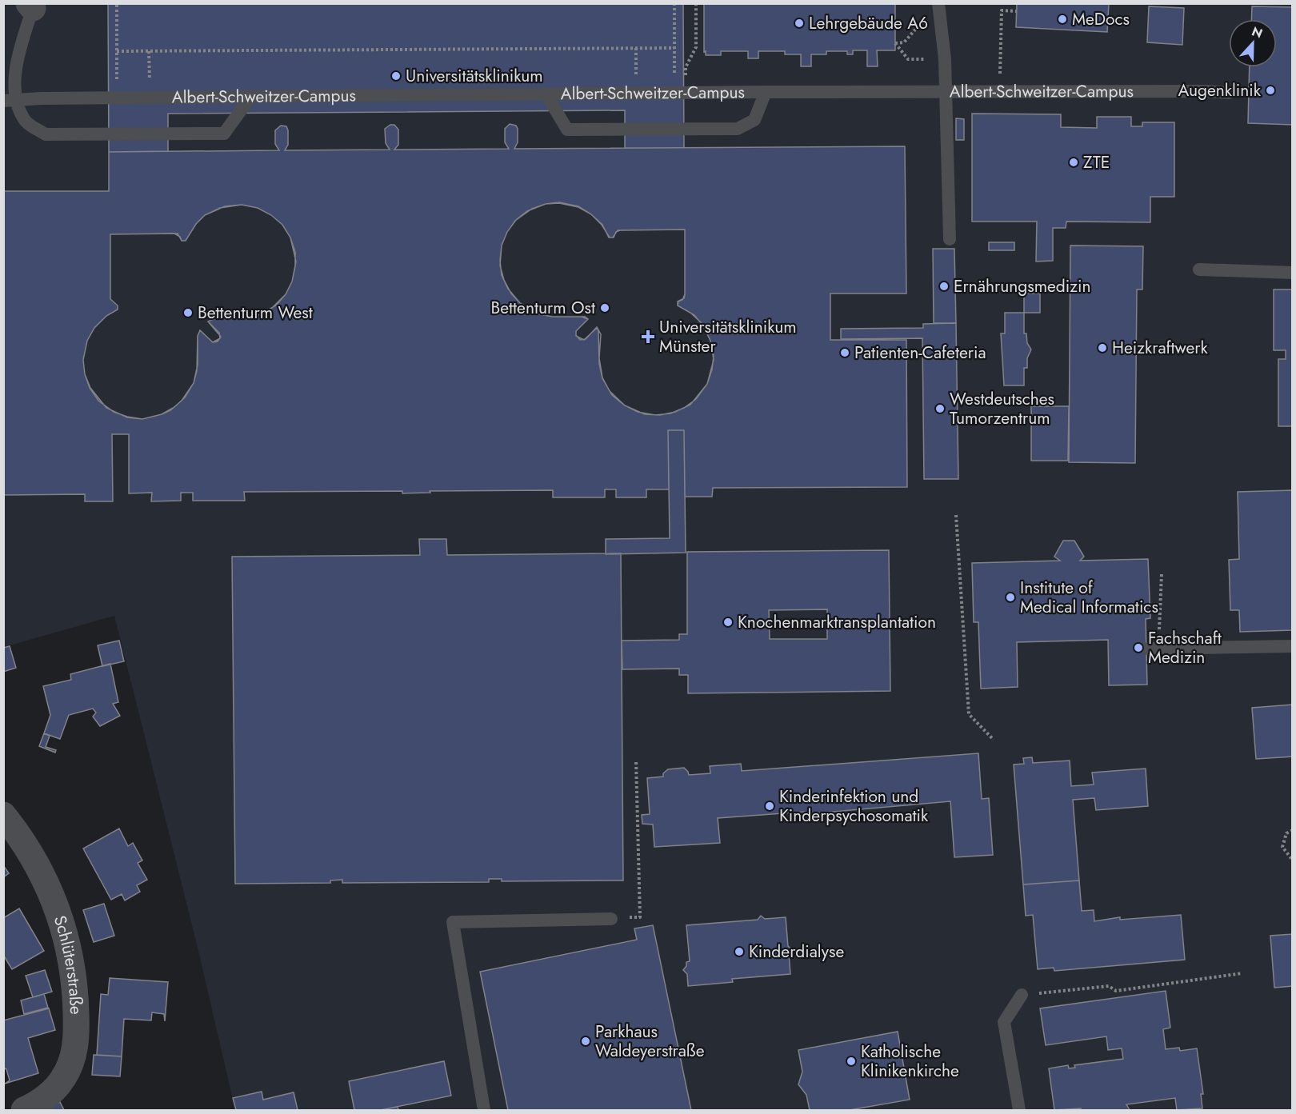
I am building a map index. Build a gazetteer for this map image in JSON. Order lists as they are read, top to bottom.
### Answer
{
  "streets": {
    "street": ["Schlüterstraße"],
    "lane": ["Albert-Schweitzer-Campus"]
  },
  "places": {
    "other": [
      "MeDocs",
      "Lehrgebäude A6",
      "Universitätsklinikum",
      "Augenklinik",
      "ZTE",
      "Ernährungsmedizin",
      "Bettenturm Ost",
      "Bettenturm West",
      "Heizkraftwerk",
      "Patienten-Cafeteria",
      "Westdeutsches Tumorzentrum",
      "Institute of Medical Informatics",
      "Knochenmarktransplantation",
      "Fachschaft Medizin",
      "Kinderinfektion und Kinderpsychosomatik",
      "Kinderdialyse",
      "Parkhaus Waldeyerstraße",
      "Katholische Klinikenkirche"
    ],
    "health": ["Universitätsklinikum Münster"]
  },
  "north": "top"
}
